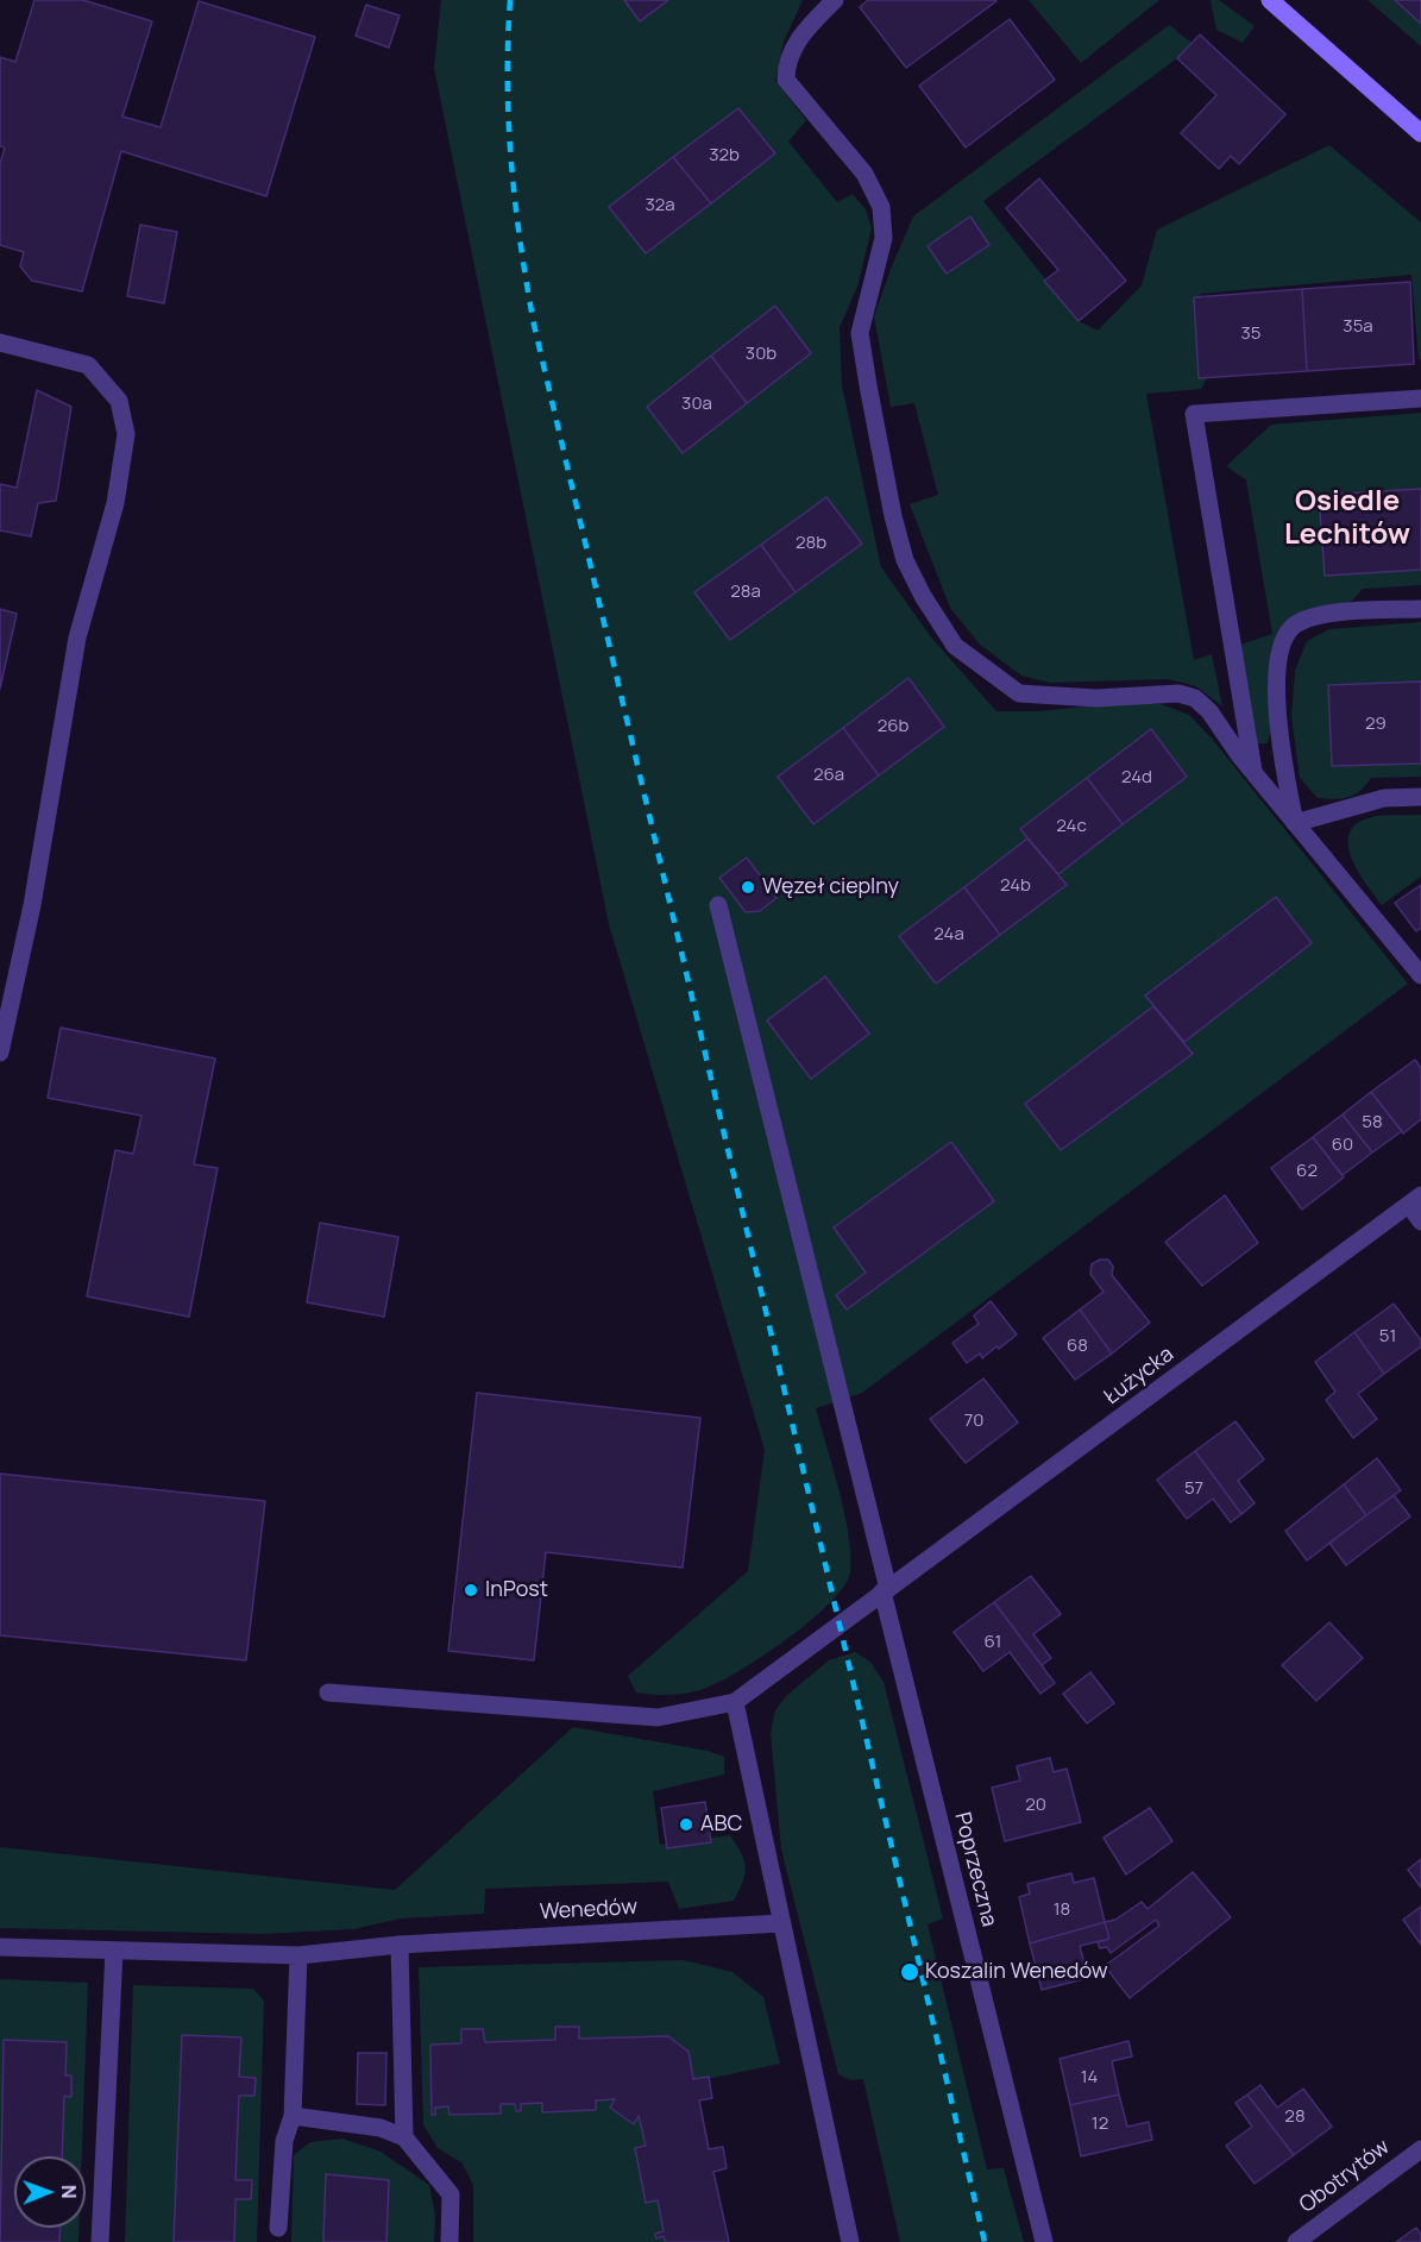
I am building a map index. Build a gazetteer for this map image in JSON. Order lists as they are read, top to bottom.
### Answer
{
  "streets": {
    "street": [
      "Łużycka",
      "Poprzeczna",
      "Wenedów",
      "Obotrytów"
    ]
  },
  "crossings": [
    ["Łużycka", "Poprzeczna"]
  ],
  "districts": ["Osiedle Lechitów"],
  "places": [
    "Węzeł cieplny",
    "InPost",
    "ABC",
    "Koszalin Wenedów"
  ],
  "house_numbers": [
    "32b",
    "32a",
    "35a",
    "35",
    "30b",
    "30a",
    "28b",
    "28a",
    "29",
    "26b",
    "26a",
    "24d",
    "24c",
    "24b",
    "24a",
    "58",
    "60",
    "62",
    "51",
    "68",
    "70",
    "57",
    "61",
    "20",
    "18",
    "14",
    "28",
    "12"
  ],
  "north": "right"
}
